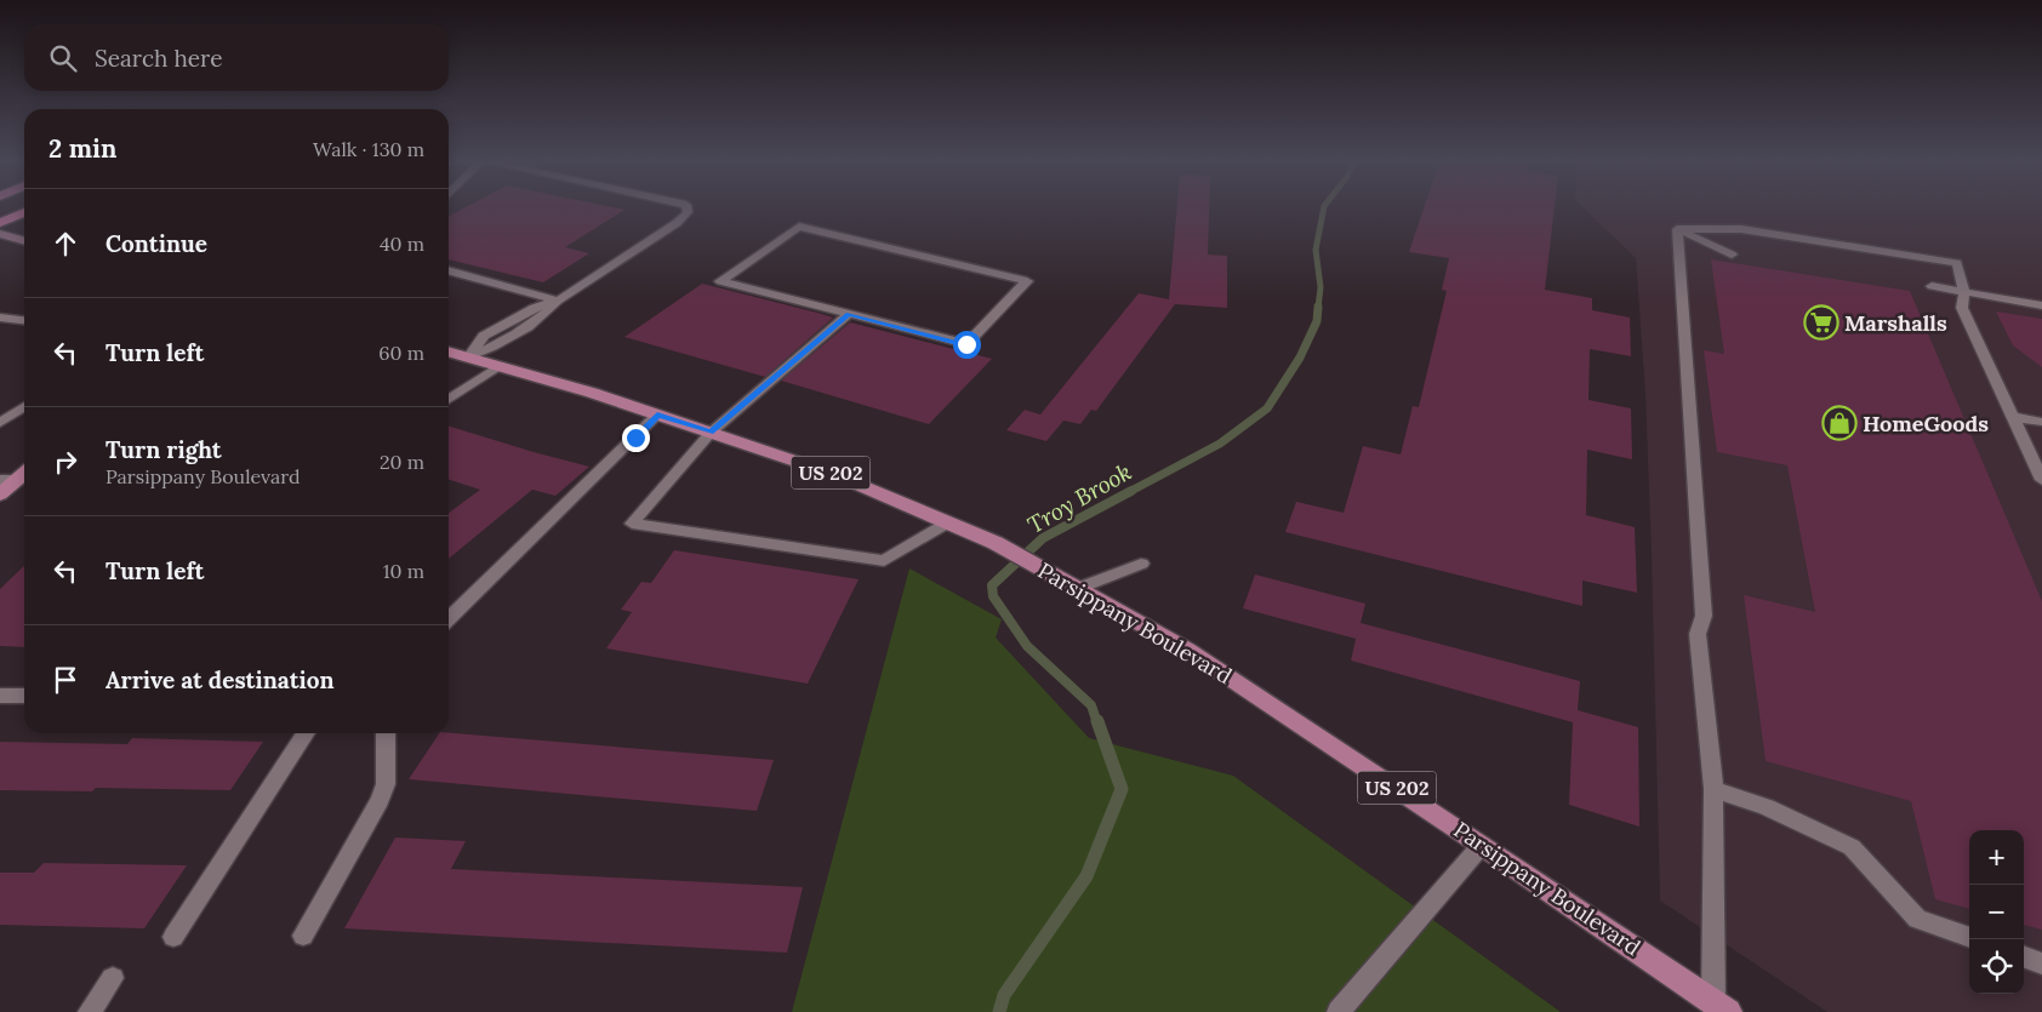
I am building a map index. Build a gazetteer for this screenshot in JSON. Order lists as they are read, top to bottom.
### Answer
{
  "streets": {
    "main road": ["US 202", "Parsippany Boulevard"]
  },
  "water": ["Troy Brook"],
  "places": {
    "supermarket": ["Marshalls"],
    "shop": ["HomeGoods"]
  },
  "page": {
    "search": "Search here",
    "heading": ["2 min", "Walk · 130 m"],
    "list": [
      ["Continue", "40 m"],
      ["Turn left", "60 m"],
      ["Turn right", "Parsippany Boulevard", "20 m"],
      ["Turn left", "10 m"],
      "Arrive at destination"
    ],
    "map_buttons": ["+", "−"]
  }
}
